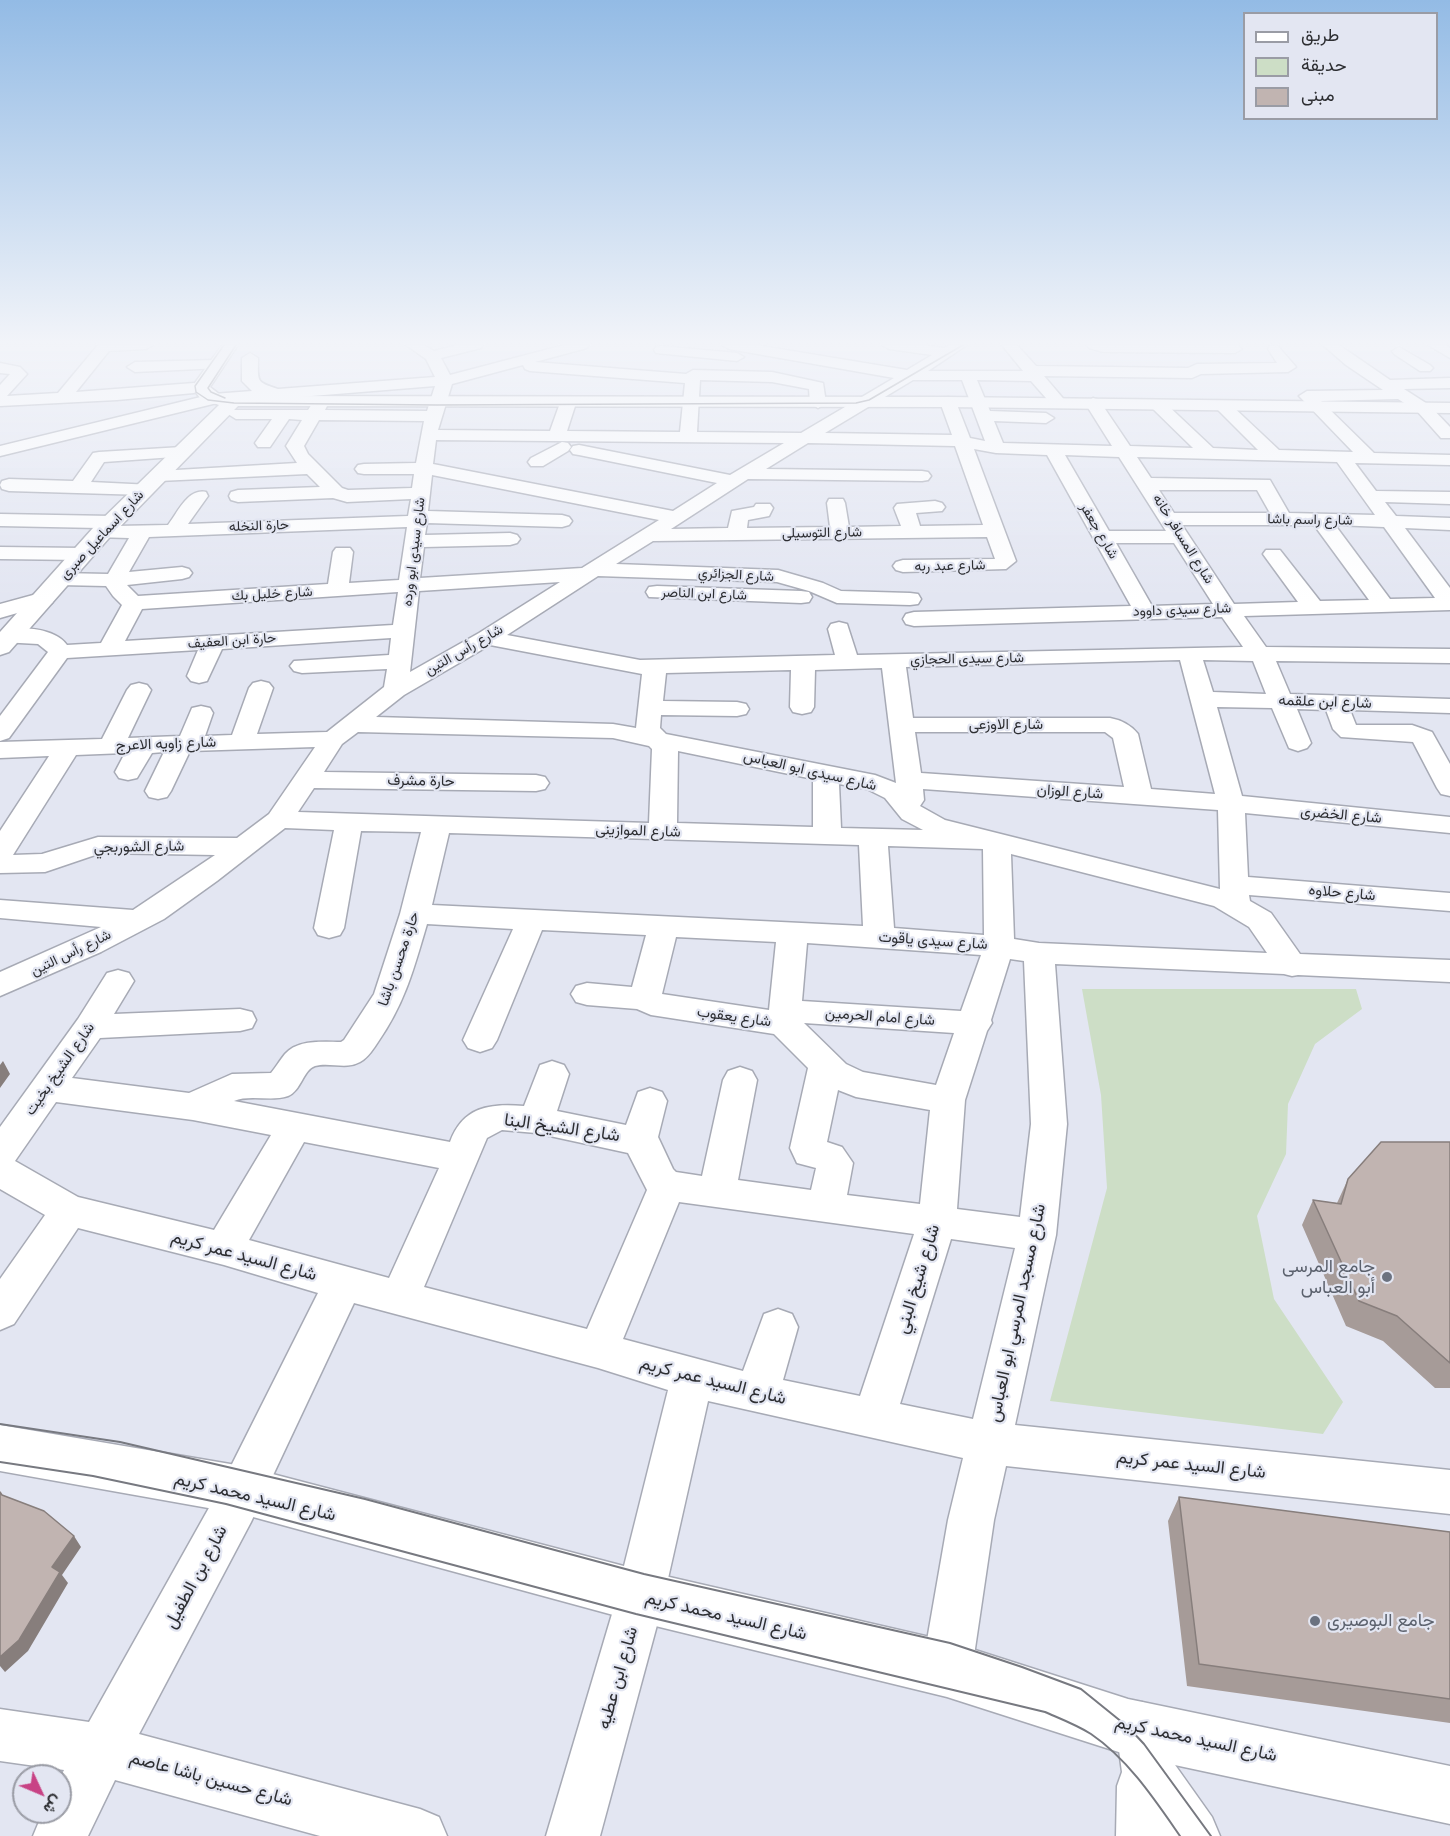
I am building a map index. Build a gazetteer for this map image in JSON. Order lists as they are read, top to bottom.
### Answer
{
  "streets": {
    "main road": ["شارع اسماعيل صبرى", "شارع السيد محمد كريم"],
    "street": [
      "شارع راسم باشا",
      "حارة النخله",
      "شارع جعفر",
      "شارع التوسيلى",
      "شارع المسافر خانه",
      "شارع سيدى ابو ورده",
      "شارع عبد ربه",
      "شارع خليل بك",
      "شارع ابن الناصر",
      "شارع سيدى داوود",
      "حارة ابن العفيف",
      "شارع رأس التين",
      "شارع سيدى الحجازي",
      "شارع ابن علقمه",
      "شارع الاوزعى",
      "شارع زاويه الاعرج",
      "شارع سيدى ابو العباس",
      "حارة مشرف",
      "شارع الوزان",
      "شارع الخضرى",
      "شارع الموازينى",
      "شارع الشوربجي",
      "شارع حلاوه",
      "شارع سيدى ياقوت",
      "حارة محسن باشا",
      "شارع يعقوب",
      "شارع امام الحرمين",
      "شارع الشيخ بخيت",
      "شارع الشيخ البنا",
      "شارع السيد عمر كريم",
      "شارع شيخ البني",
      "شارع مسجد المرسي ابو العباس",
      "شارع بن الطفيل",
      "شارع ابن عطيه",
      "شارع حسين باشا عاصم"
    ]
  },
  "crossings": [
    ["شارع راسم باشا", "شارع المسافر خانه"],
    ["حارة النخله", "شارع اسماعيل صبرى"],
    ["حارة النخله", "شارع سيدى ابو ورده"],
    ["شارع جعفر", "شارع سيدى داوود"],
    ["شارع التوسيلى", "شارع عبد ربه"],
    ["شارع التوسيلى", "شارع رأس التين"],
    ["شارع المسافر خانه", "شارع سيدى داوود"],
    ["شارع المسافر خانه", "شارع سيدى الحجازي"],
    ["شارع المسافر خانه", "شارع ابن علقمه"],
    ["شارع سيدى ابو ورده", "شارع خليل بك"],
    ["شارع سيدى ابو ورده", "شارع ابن الناصر"],
    ["شارع سيدى ابو ورده", "حارة ابن العفيف"],
    ["شارع سيدى ابو ورده", "شارع رأس التين"],
    ["شارع خليل بك", "شارع ابن الناصر"],
    ["شارع ابن الناصر", "شارع سيدى داوود"],
    ["شارع ابن الناصر", "شارع رأس التين"],
    ["شارع رأس التين", "شارع سيدى الحجازي"],
    ["شارع رأس التين", "شارع زاويه الاعرج"],
    ["شارع رأس التين", "شارع سيدى ابو العباس"],
    ["شارع رأس التين", "حارة مشرف"],
    ["شارع رأس التين", "شارع الموازينى"],
    ["شارع رأس التين", "شارع الشوربجي"],
    ["شارع الاوزعى", "شارع الوزان"],
    ["شارع زاويه الاعرج", "شارع سيدى ابو العباس"],
    ["شارع سيدى ابو العباس", "شارع الموازينى"],
    ["شارع سيدى ابو العباس", "شارع حلاوه"],
    ["شارع سيدى ابو العباس", "شارع سيدى ياقوت"],
    ["شارع سيدى ابو العباس", "شارع شيخ البني"],
    ["شارع الوزان", "شارع الخضرى"],
    ["شارع الموازينى", "حارة محسن باشا"],
    ["شارع الموازينى", "شارع شيخ البني"],
    ["شارع سيدى ياقوت", "حارة محسن باشا"],
    ["شارع سيدى ياقوت", "شارع شيخ البني"],
    ["شارع سيدى ياقوت", "شارع مسجد المرسي ابو العباس"],
    ["شارع يعقوب", "شارع امام الحرمين"],
    ["شارع يعقوب", "شارع شيخ البني"],
    ["شارع امام الحرمين", "شارع شيخ البني"],
    ["شارع الشيخ البنا", "شارع السيد عمر كريم"],
    ["شارع السيد عمر كريم", "شارع شيخ البني"],
    ["شارع السيد عمر كريم", "شارع مسجد المرسي ابو العباس"],
    ["شارع السيد عمر كريم", "شارع بن الطفيل"],
    ["شارع السيد عمر كريم", "شارع ابن عطيه"],
    ["شارع مسجد المرسي ابو العباس", "شارع السيد محمد كريم"],
    ["شارع السيد محمد كريم", "شارع بن الطفيل"],
    ["شارع السيد محمد كريم", "شارع ابن عطيه"],
    ["شارع بن الطفيل", "شارع حسين باشا عاصم"]
  ],
  "places": ["جامع المرسى أبو العباس", "جامع البوصيرى"],
  "legend": ["طريق", "حديقة", "مبنى"],
  "north": "bottom right"
}
